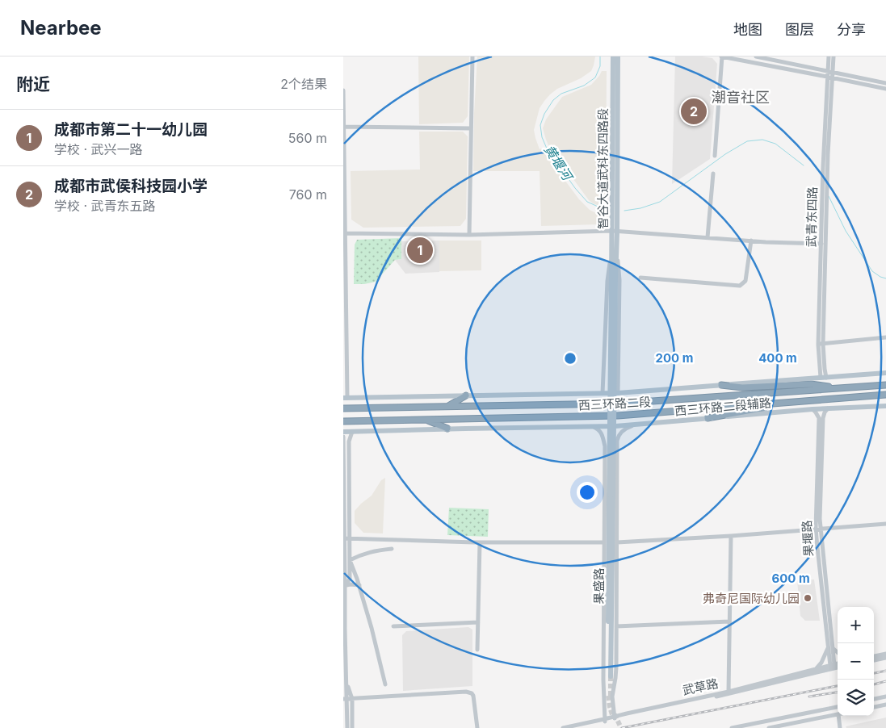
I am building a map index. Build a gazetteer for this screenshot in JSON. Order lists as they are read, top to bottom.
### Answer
{
  "streets": {
    "highway": ["西三环路二段"],
    "main road": ["智谷大道武科东四路段", "西三环路二段辅路", "果盛路"],
    "street": ["武青东四路", "果堰路", "武草路"]
  },
  "crossings": [
    ["智谷大道武科东四路段", "果盛路"],
    ["武青东四路", "西三环路二段辅路"],
    ["西三环路二段辅路", "果堰路"],
    ["果堰路", "武草路"]
  ],
  "districts": ["潮音社区"],
  "water": ["黄堰河"],
  "places": ["弗奇尼国际幼儿园"],
  "page": {
    "header": "Nearbee",
    "nav": ["地图", "图层", "分享"],
    "heading": ["附近", "2个结果"],
    "pins": ["2", "1"],
    "list": [
      {
        "mark": "1",
        "name": "成都市第二十一幼儿园",
        "note": "学校 · 武兴一路",
        "value": "560 m"
      },
      {
        "mark": "2",
        "name": "成都市武侯科技园小学",
        "note": "学校 · 武青东五路",
        "value": "760 m"
      }
    ],
    "map_buttons": ["+", "−"]
  },
  "rings": ["200 m", "400 m", "600 m"]
}
